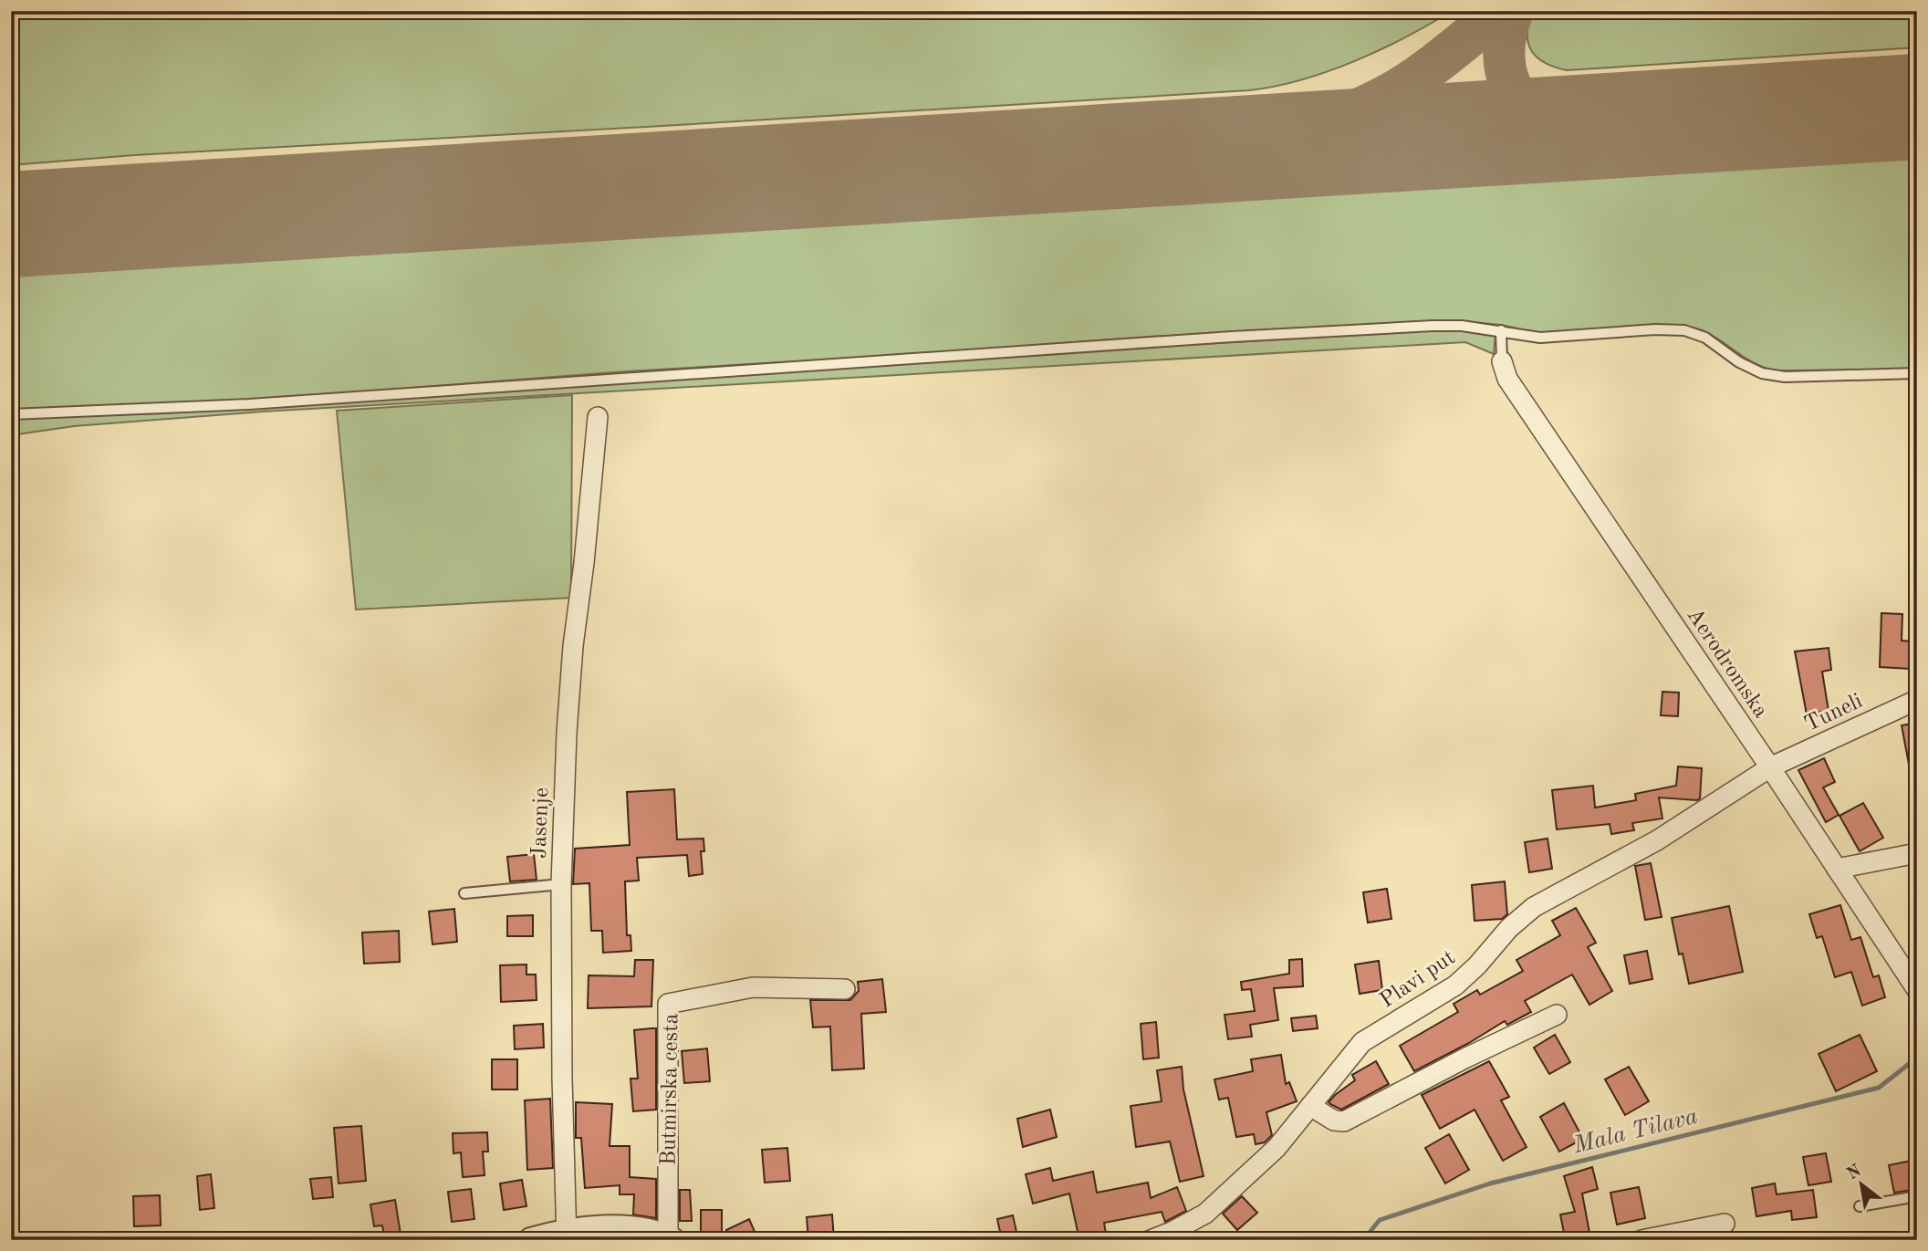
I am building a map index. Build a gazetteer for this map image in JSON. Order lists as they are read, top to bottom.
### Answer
{
  "streets": {
    "street": [
      "Aerodromska",
      "Tuneli",
      "Jasenje",
      "Plavi put",
      "Butmirska cesta"
    ]
  },
  "crossings": [
    ["Aerodromska", "Tuneli"],
    ["Aerodromska", "Plavi put"],
    ["Tuneli", "Plavi put"],
    ["Jasenje", "Butmirska cesta"]
  ],
  "water": ["Mala Tilava"],
  "north": "top left"
}
